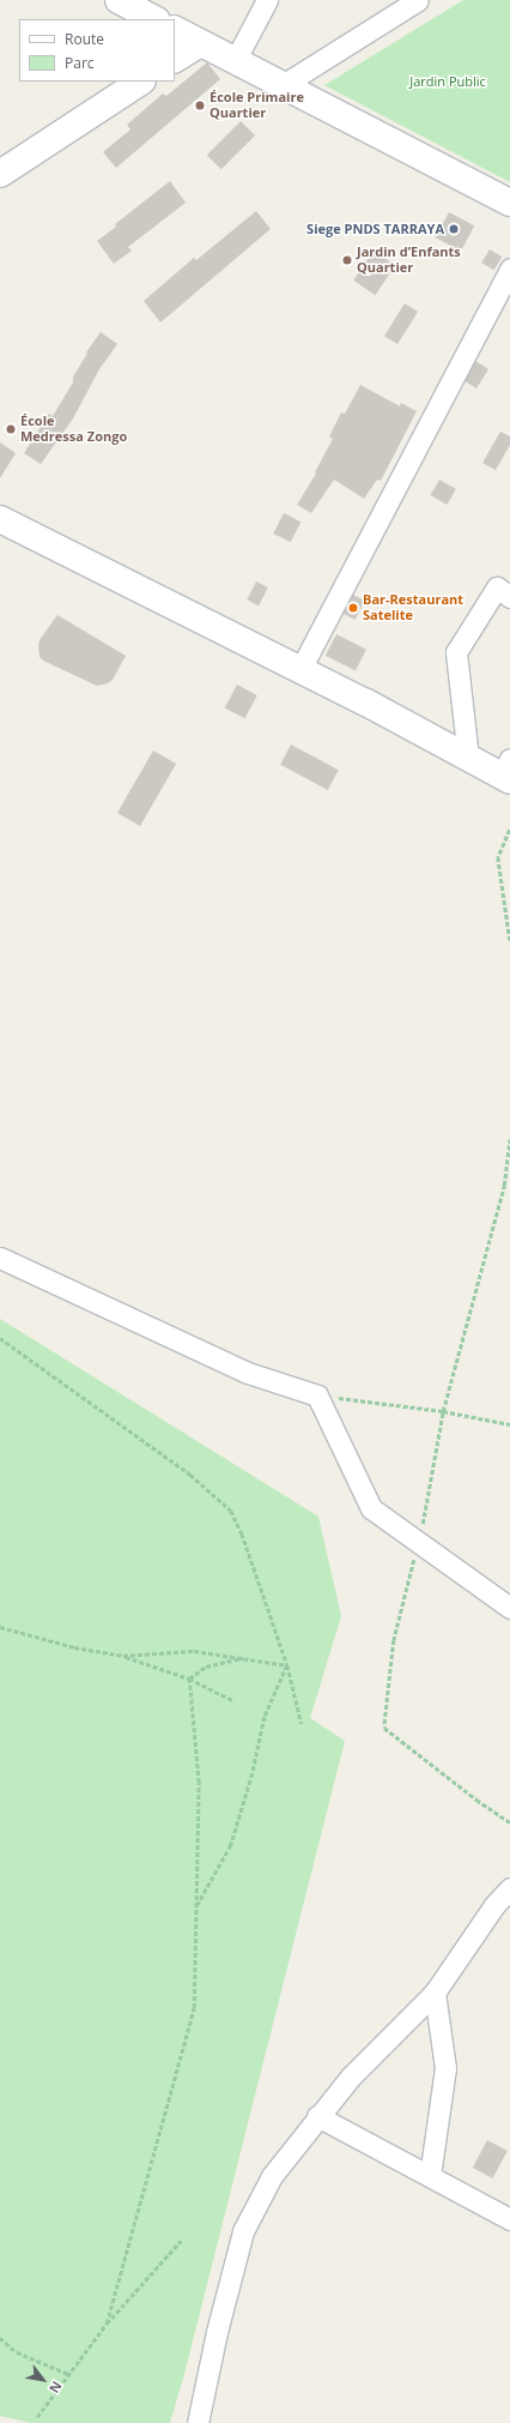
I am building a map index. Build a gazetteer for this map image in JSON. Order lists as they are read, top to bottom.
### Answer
{
  "parks": ["Jardin Public"],
  "places": [
    "École Primaire Quartier",
    "Siege PNDS TARRAYA",
    "Jardin d’Enfants Quartier",
    "École Medressa Zongo",
    "Bar-Restaurant Satelite"
  ],
  "legend": ["Route", "Parc"],
  "north": "bottom right"
}
